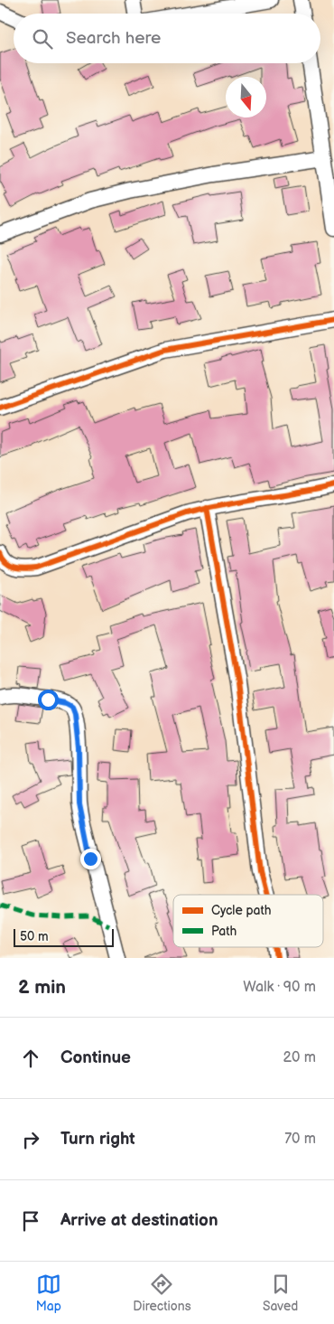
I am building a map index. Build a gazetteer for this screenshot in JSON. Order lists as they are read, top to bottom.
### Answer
{
  "legend": ["Cycle path", "Path"],
  "scale_bar": "50 m",
  "north": "bottom",
  "page": {
    "search": "Search here",
    "scale": "50 m",
    "heading": ["2 min", "Walk · 90 m"],
    "list": [
      ["Continue", "20 m"],
      ["Turn right", "70 m"],
      "Arrive at destination"
    ],
    "nav": ["Map", "Directions", "Saved"]
  }
}
